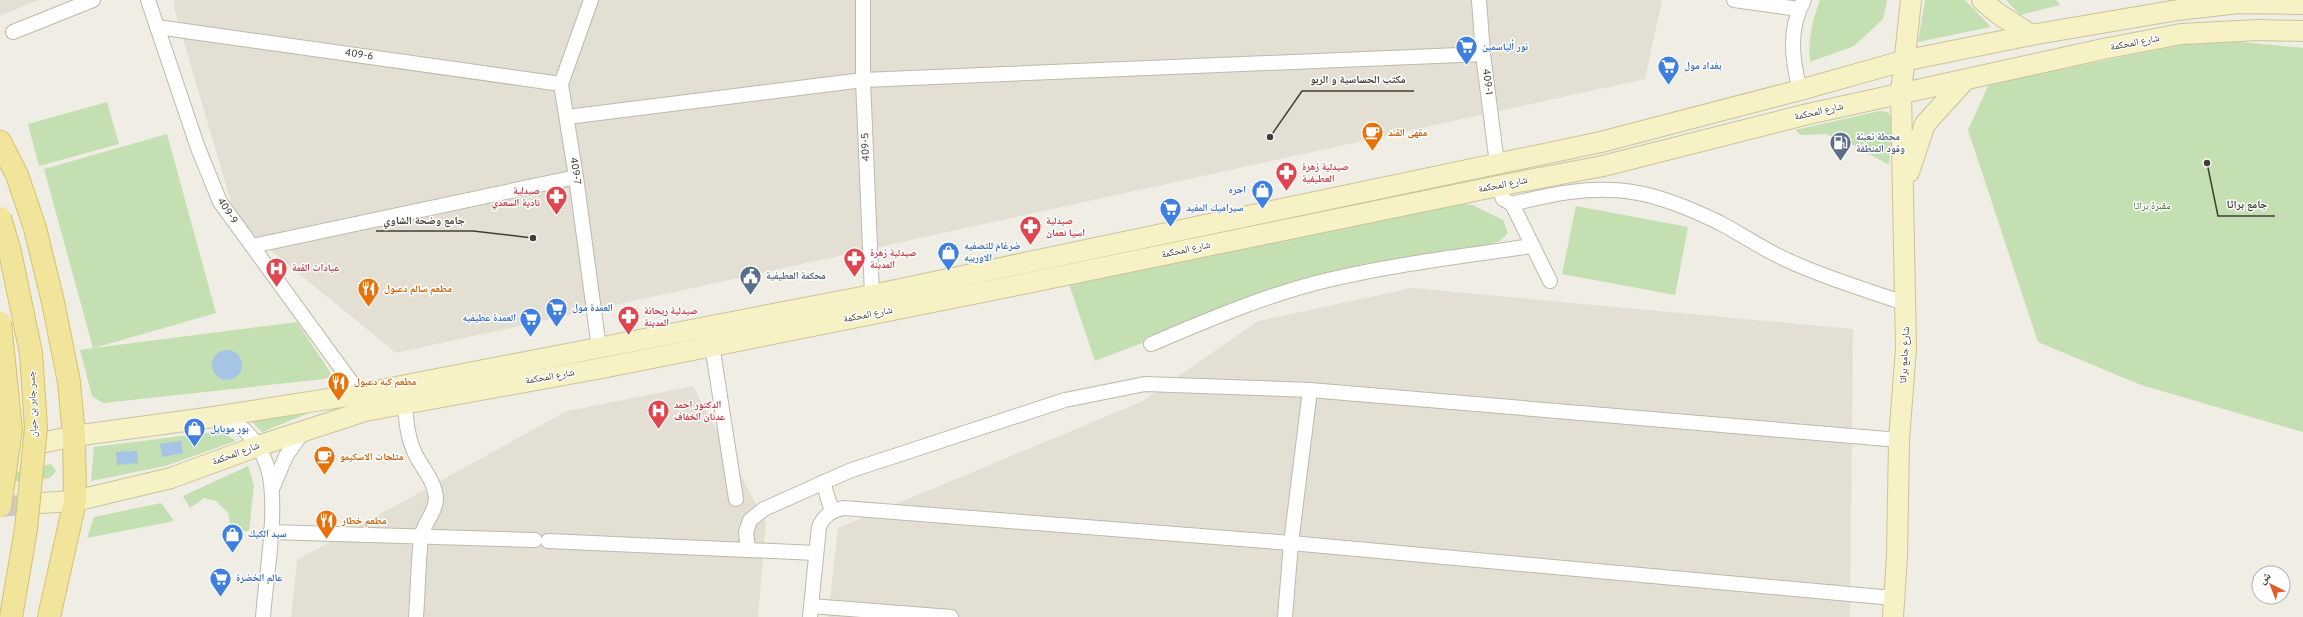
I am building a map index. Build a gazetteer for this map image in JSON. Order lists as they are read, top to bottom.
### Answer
{
  "streets": {
    "main road": ["شارع المحكمة", "شارع جامع براثا", "جسر جابر بن حيان"],
    "street": [
      "409-6",
      "409-1",
      "409-5",
      "409-7",
      "409-9"
    ]
  },
  "crossings": [
    ["شارع المحكمة", "409-1"],
    ["شارع المحكمة", "409-5"],
    ["شارع المحكمة", "409-7"],
    ["شارع المحكمة", "409-9"],
    ["شارع المحكمة", "شارع جامع براثا"],
    ["409-6", "409-7"],
    ["409-6", "409-9"]
  ],
  "parks": ["مقبرة براثا"],
  "places": {
    "supermarket": [
      "نور ألياسمين",
      "بغداد مول",
      "سيراميك المفيد",
      "العمدة مول",
      "العمدة عطيفيه",
      "عالم الخضرة"
    ],
    "other": ["مكتب الحساسية و الربو", "جامع براثا", "جامع وضحة الشاوي"],
    "cafe": ["مقهى القند", "مثلجات الاسكيمو"],
    "fuel station": ["محطة تعبئة وقود المنطقة"],
    "pharmacy": [
      "صيدلية زهرة العطيفية",
      "صيدلية نادية السعدي",
      "صيدلية اسيا نعمان",
      "صيدلية زهرة المدينة",
      "صيدلية ريحانة المدينة"
    ],
    "shop": [
      "اجره",
      "ضرغام للتصفيه الاوربيه",
      "بور موبايل",
      "سيد الكيك"
    ],
    "hospital": ["عيادات القمة", "الدكتور احمد عدنان الخفاف"],
    "public building": ["محكمة العطيفية"],
    "restaurant": ["مطعم سالم دعبول", "مطعم كبه دعبول", "مطعم خطار"]
  },
  "north": "top left"
}
